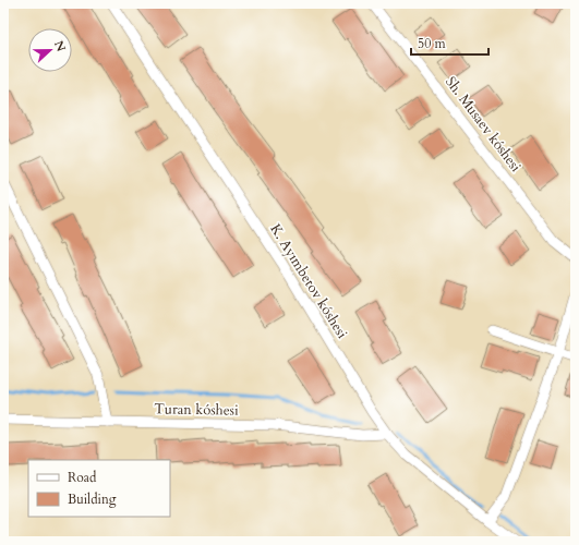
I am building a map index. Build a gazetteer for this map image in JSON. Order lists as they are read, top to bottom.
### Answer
{
  "streets": {
    "street": ["Sh. Musaev kóshesi", "K. Ayımbetov kóshesi", "Turan kóshesi"]
  },
  "crossings": [
    ["K. Ayımbetov kóshesi", "Turan kóshesi"]
  ],
  "legend": ["Road", "Building"],
  "scale_bar": "50 m",
  "north": "right"
}
